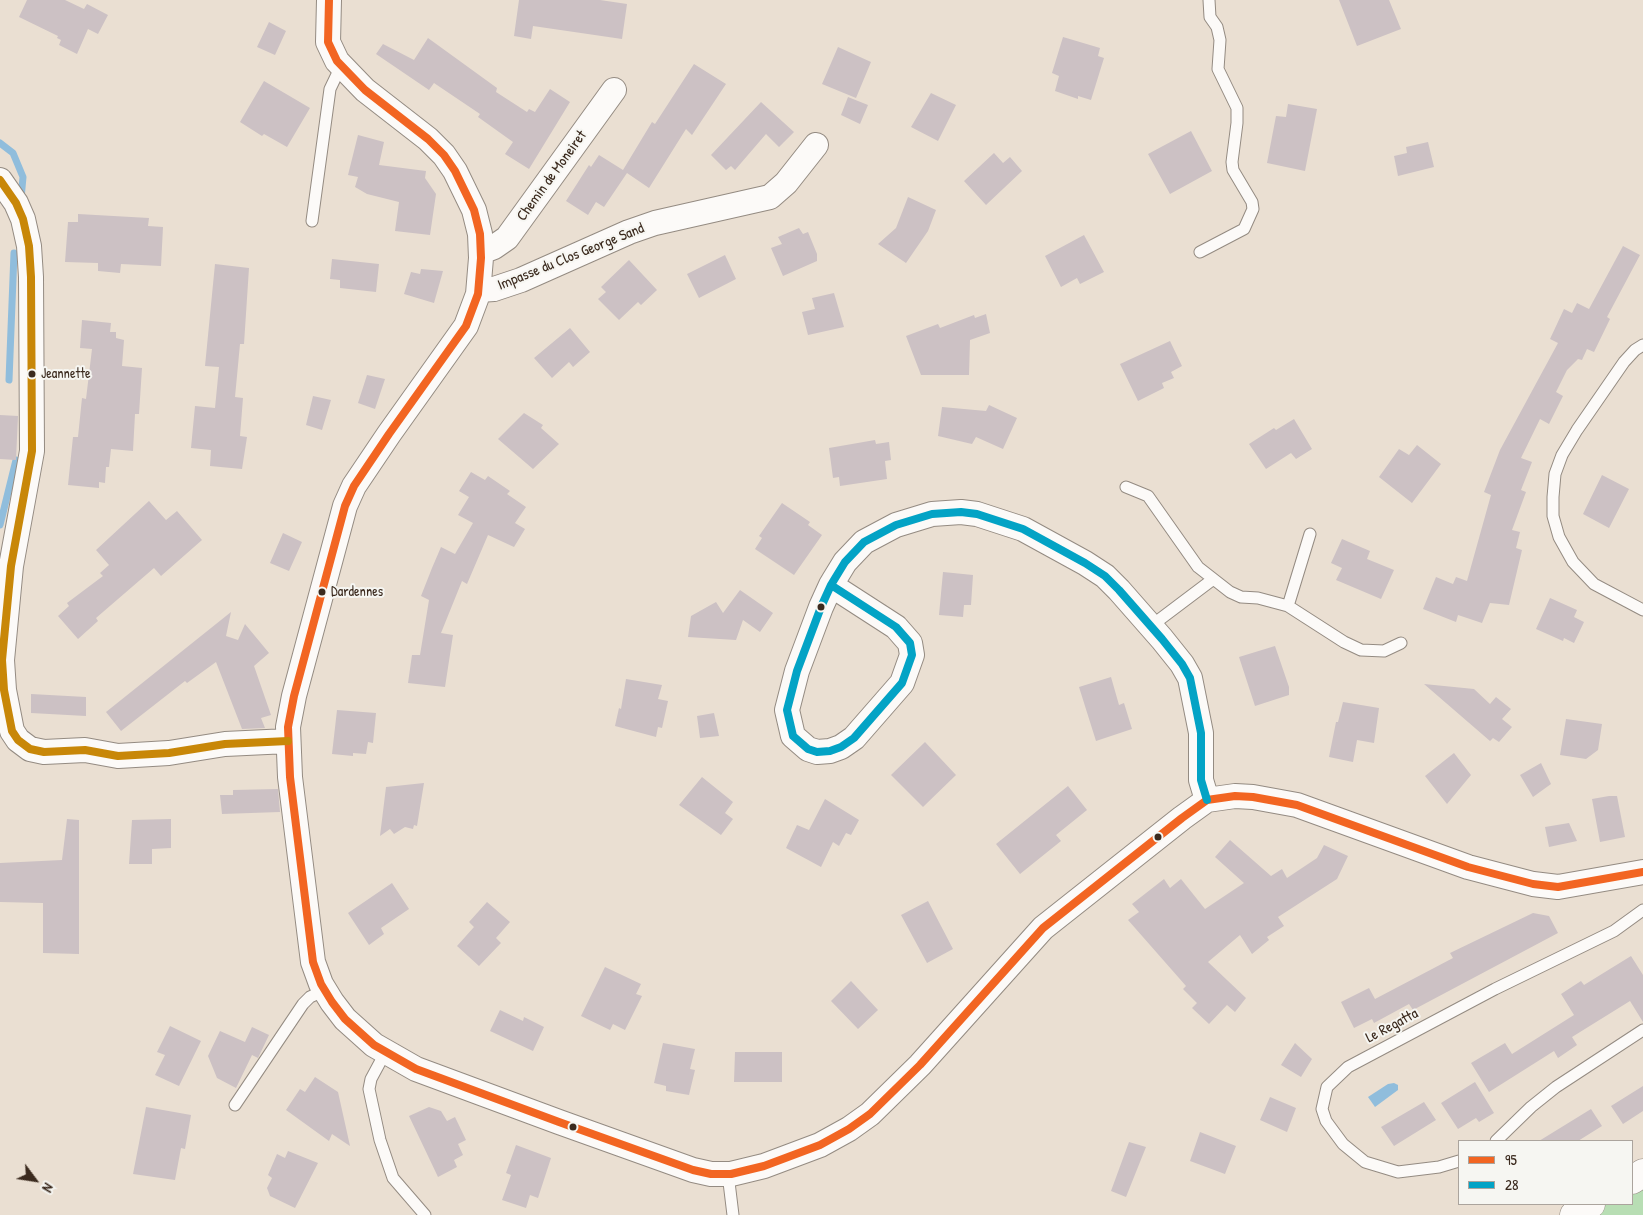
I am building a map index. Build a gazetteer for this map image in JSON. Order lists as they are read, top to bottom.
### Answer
{
  "streets": {
    "street": ["Chemin de Moneiret", "Impasse du Clos George Sand"],
    "lane": ["Le Regatta"]
  },
  "places": ["Jeannette", "Dardennes"],
  "lines": ["transit line 95", "transit line 28"],
  "legend": ["95", "28"],
  "north": "bottom right"
}
